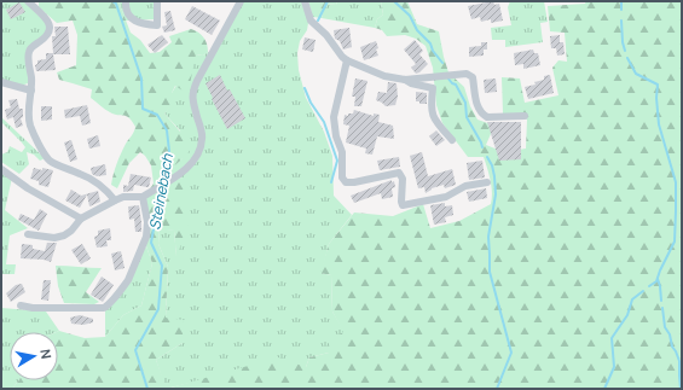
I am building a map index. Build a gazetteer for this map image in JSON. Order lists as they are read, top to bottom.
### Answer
{
  "water": ["Steinebach"],
  "north": "right"
}
